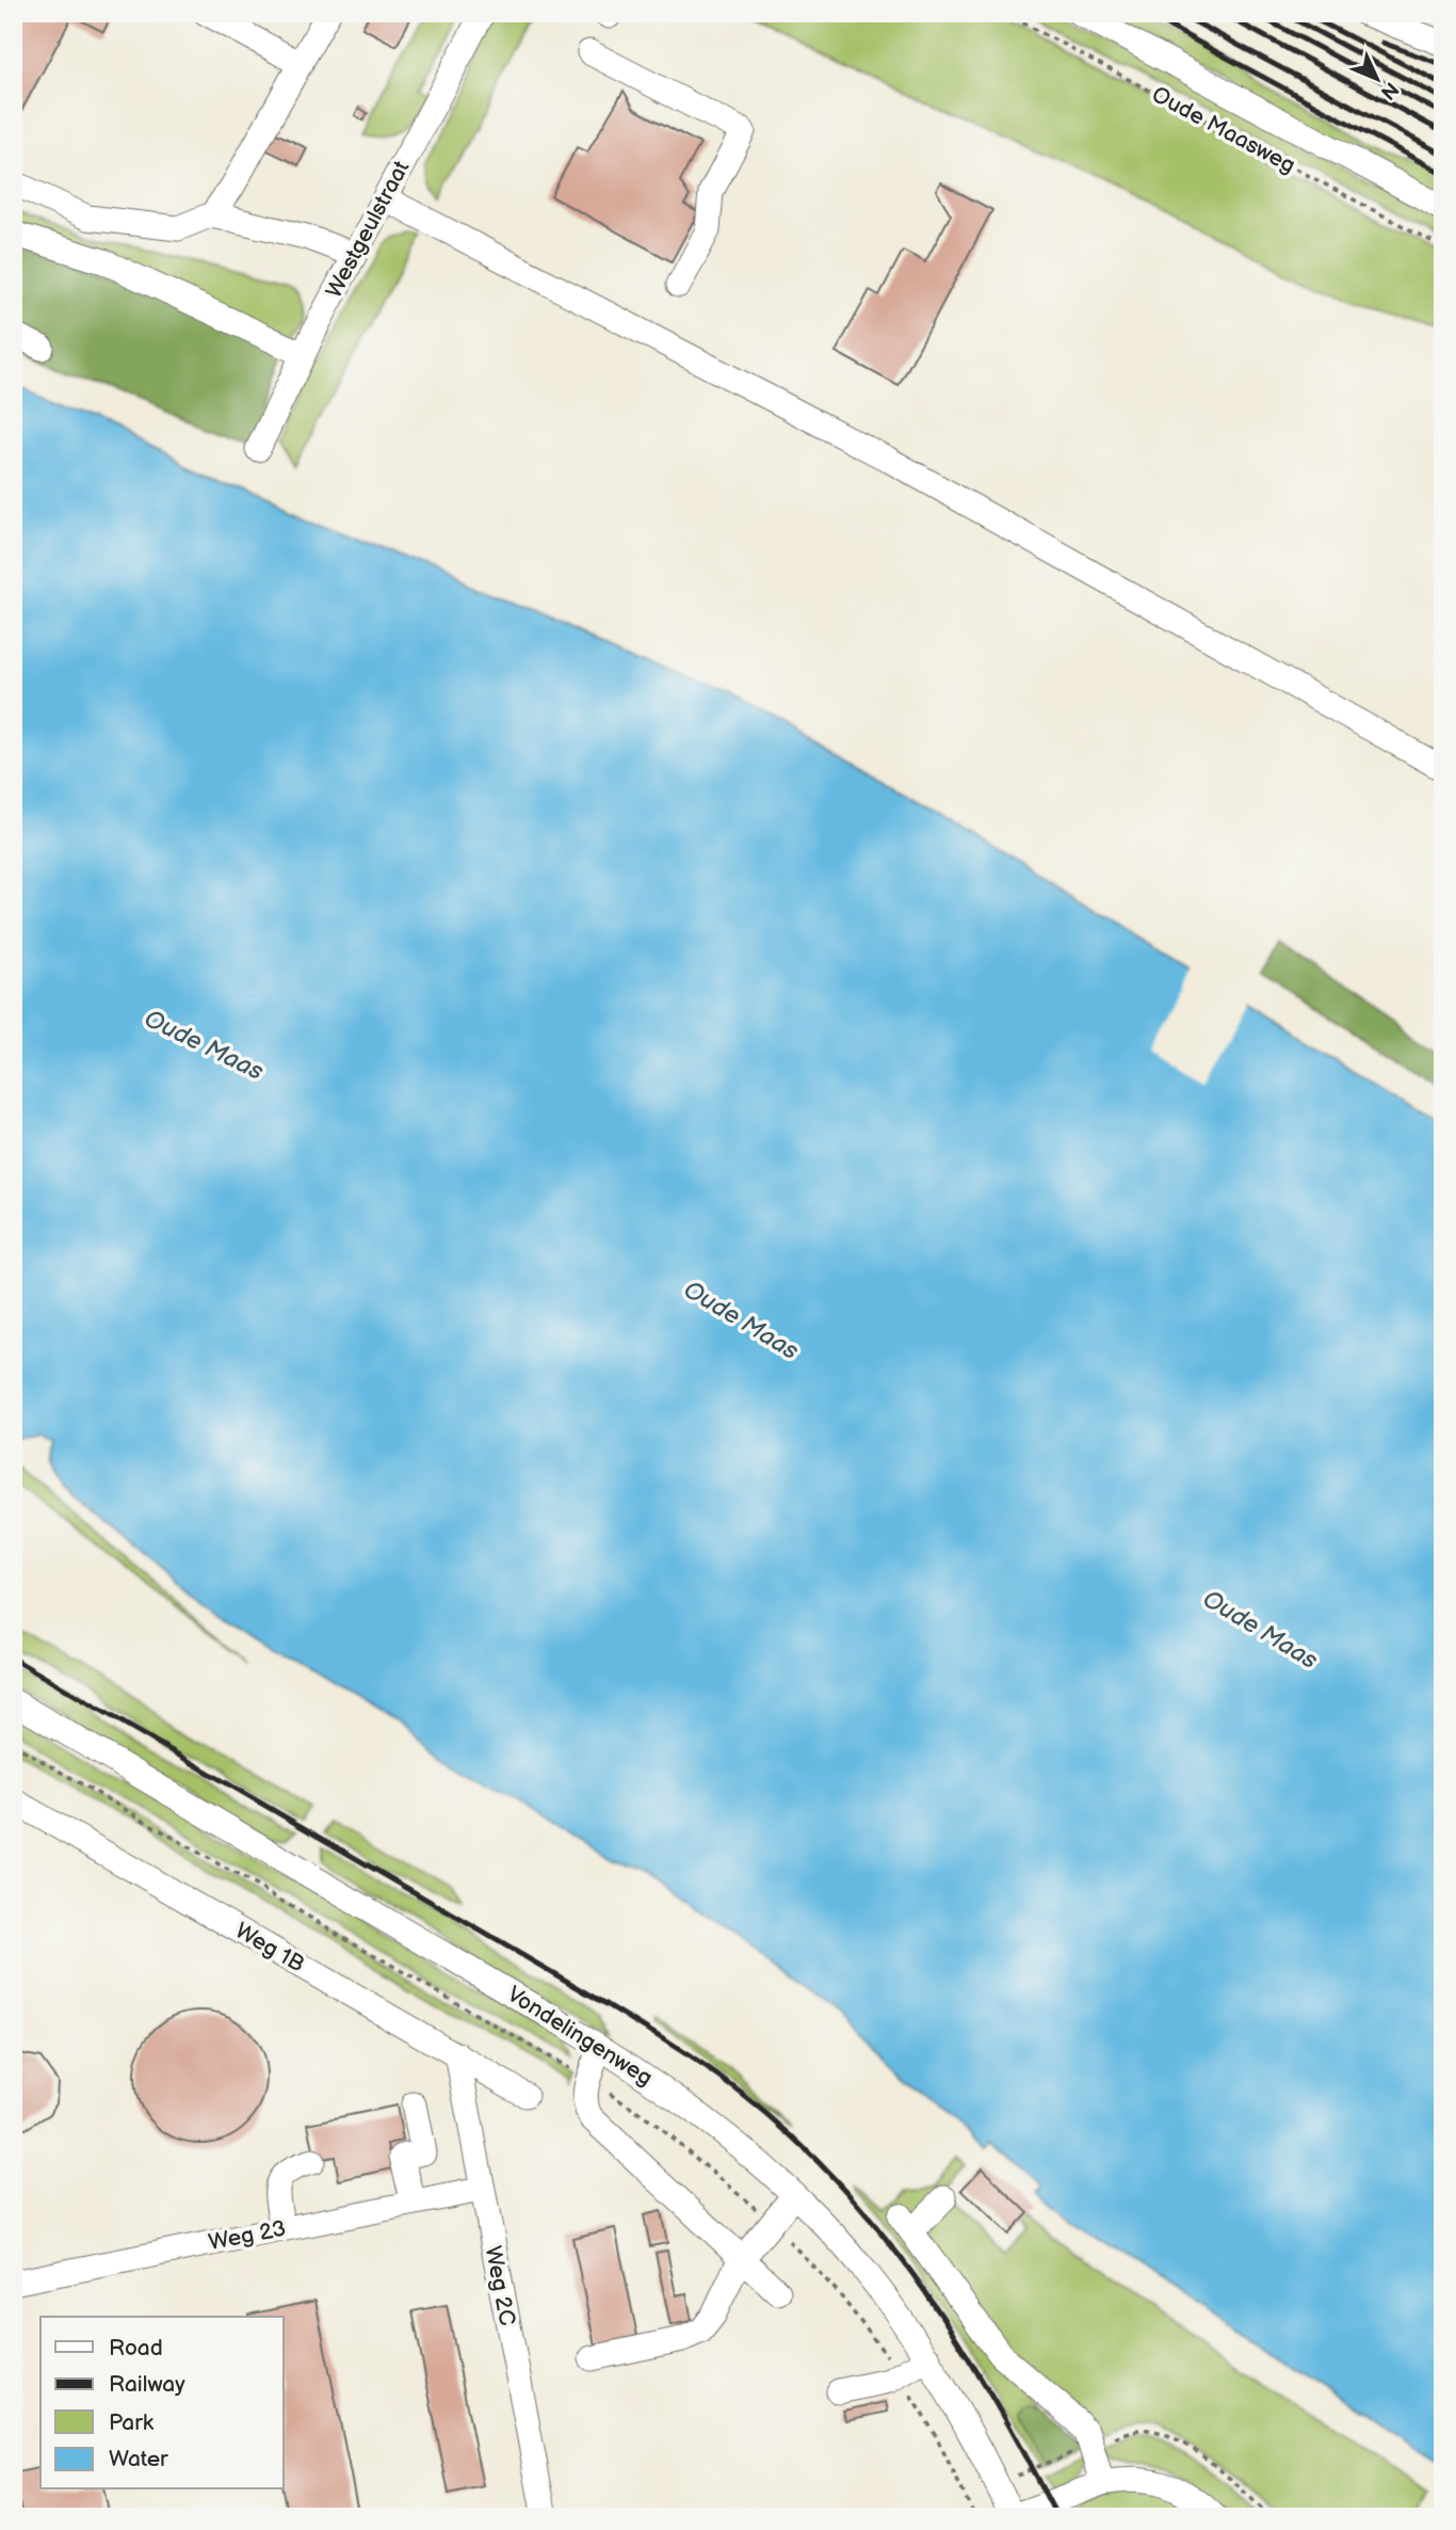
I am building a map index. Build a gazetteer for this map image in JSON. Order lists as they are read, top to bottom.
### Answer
{
  "streets": {
    "street": [
      "Oude Maasweg",
      "Westgeulstraat",
      "Weg 1B",
      "Vondelingenweg",
      "Weg 23",
      "Weg 2C"
    ]
  },
  "crossings": [
    ["Weg 1B", "Weg 2C"],
    ["Weg 23", "Weg 2C"]
  ],
  "water": ["Oude Maas"],
  "legend": [
    "Road",
    "Railway",
    "Park",
    "Water"
  ],
  "north": "bottom right"
}
